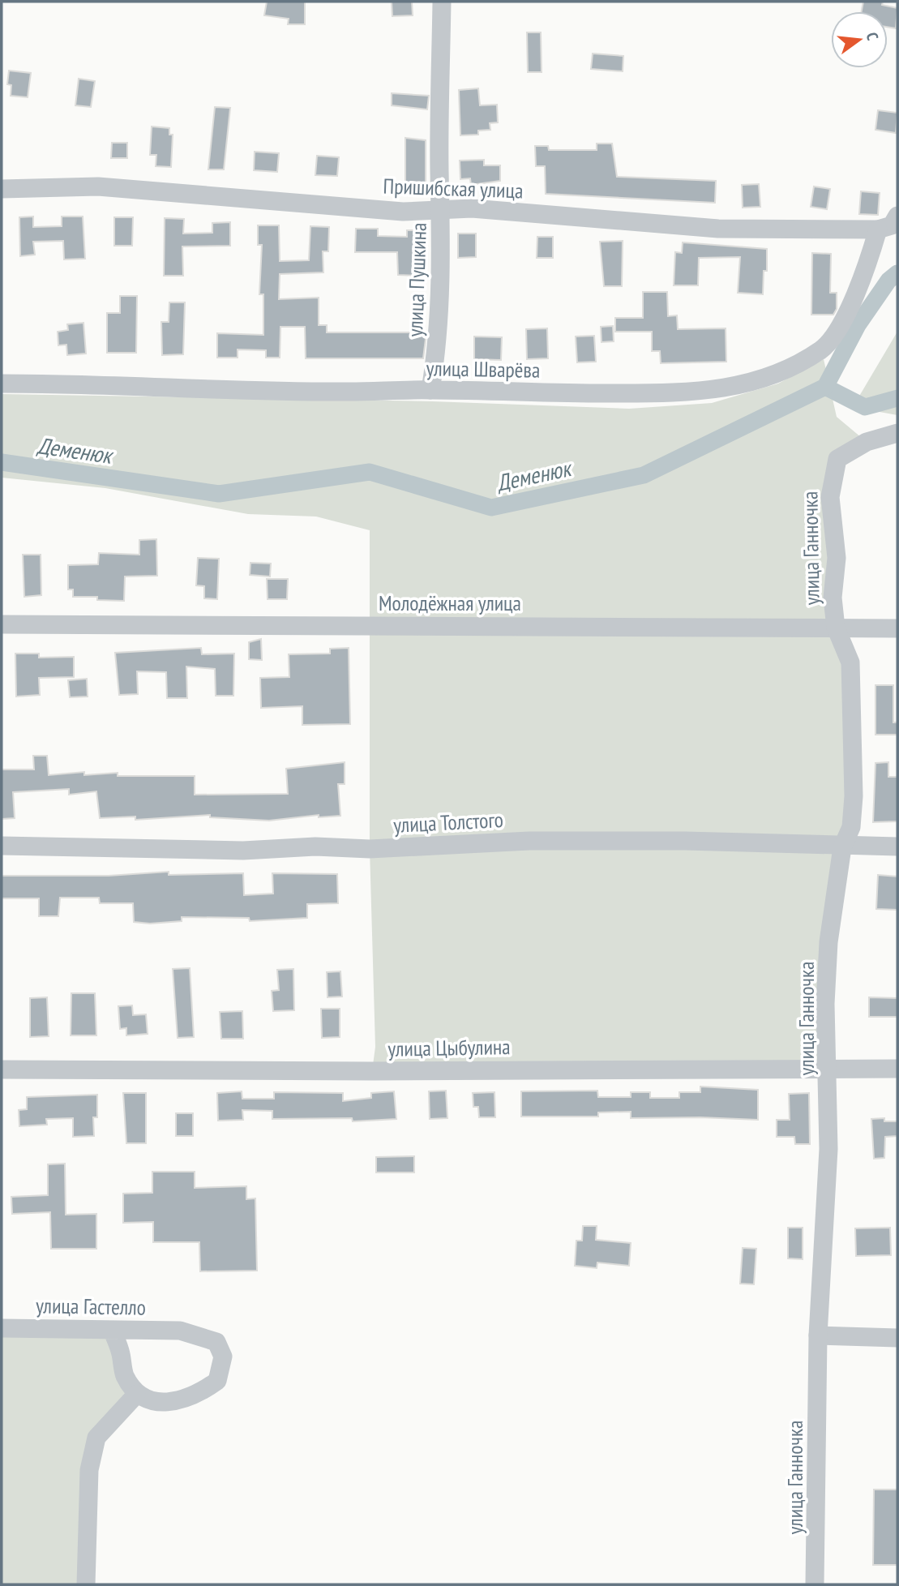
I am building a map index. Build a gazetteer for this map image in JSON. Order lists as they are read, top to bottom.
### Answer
{
  "streets": {
    "street": [
      "Пришибская улица",
      "улица Пушкина",
      "улица Шварёва",
      "улица Ганночка",
      "Молодёжная улица",
      "улица Толстого",
      "улица Цыбулина",
      "улица Гастелло"
    ]
  },
  "crossings": [
    ["Пришибская улица", "улица Пушкина"],
    ["Пришибская улица", "улица Шварёва"],
    ["улица Пушкина", "улица Шварёва"],
    ["улица Ганночка", "Молодёжная улица"],
    ["улица Ганночка", "улица Толстого"],
    ["улица Ганночка", "улица Цыбулина"]
  ],
  "water": ["Деменюк"],
  "north": "right"
}
